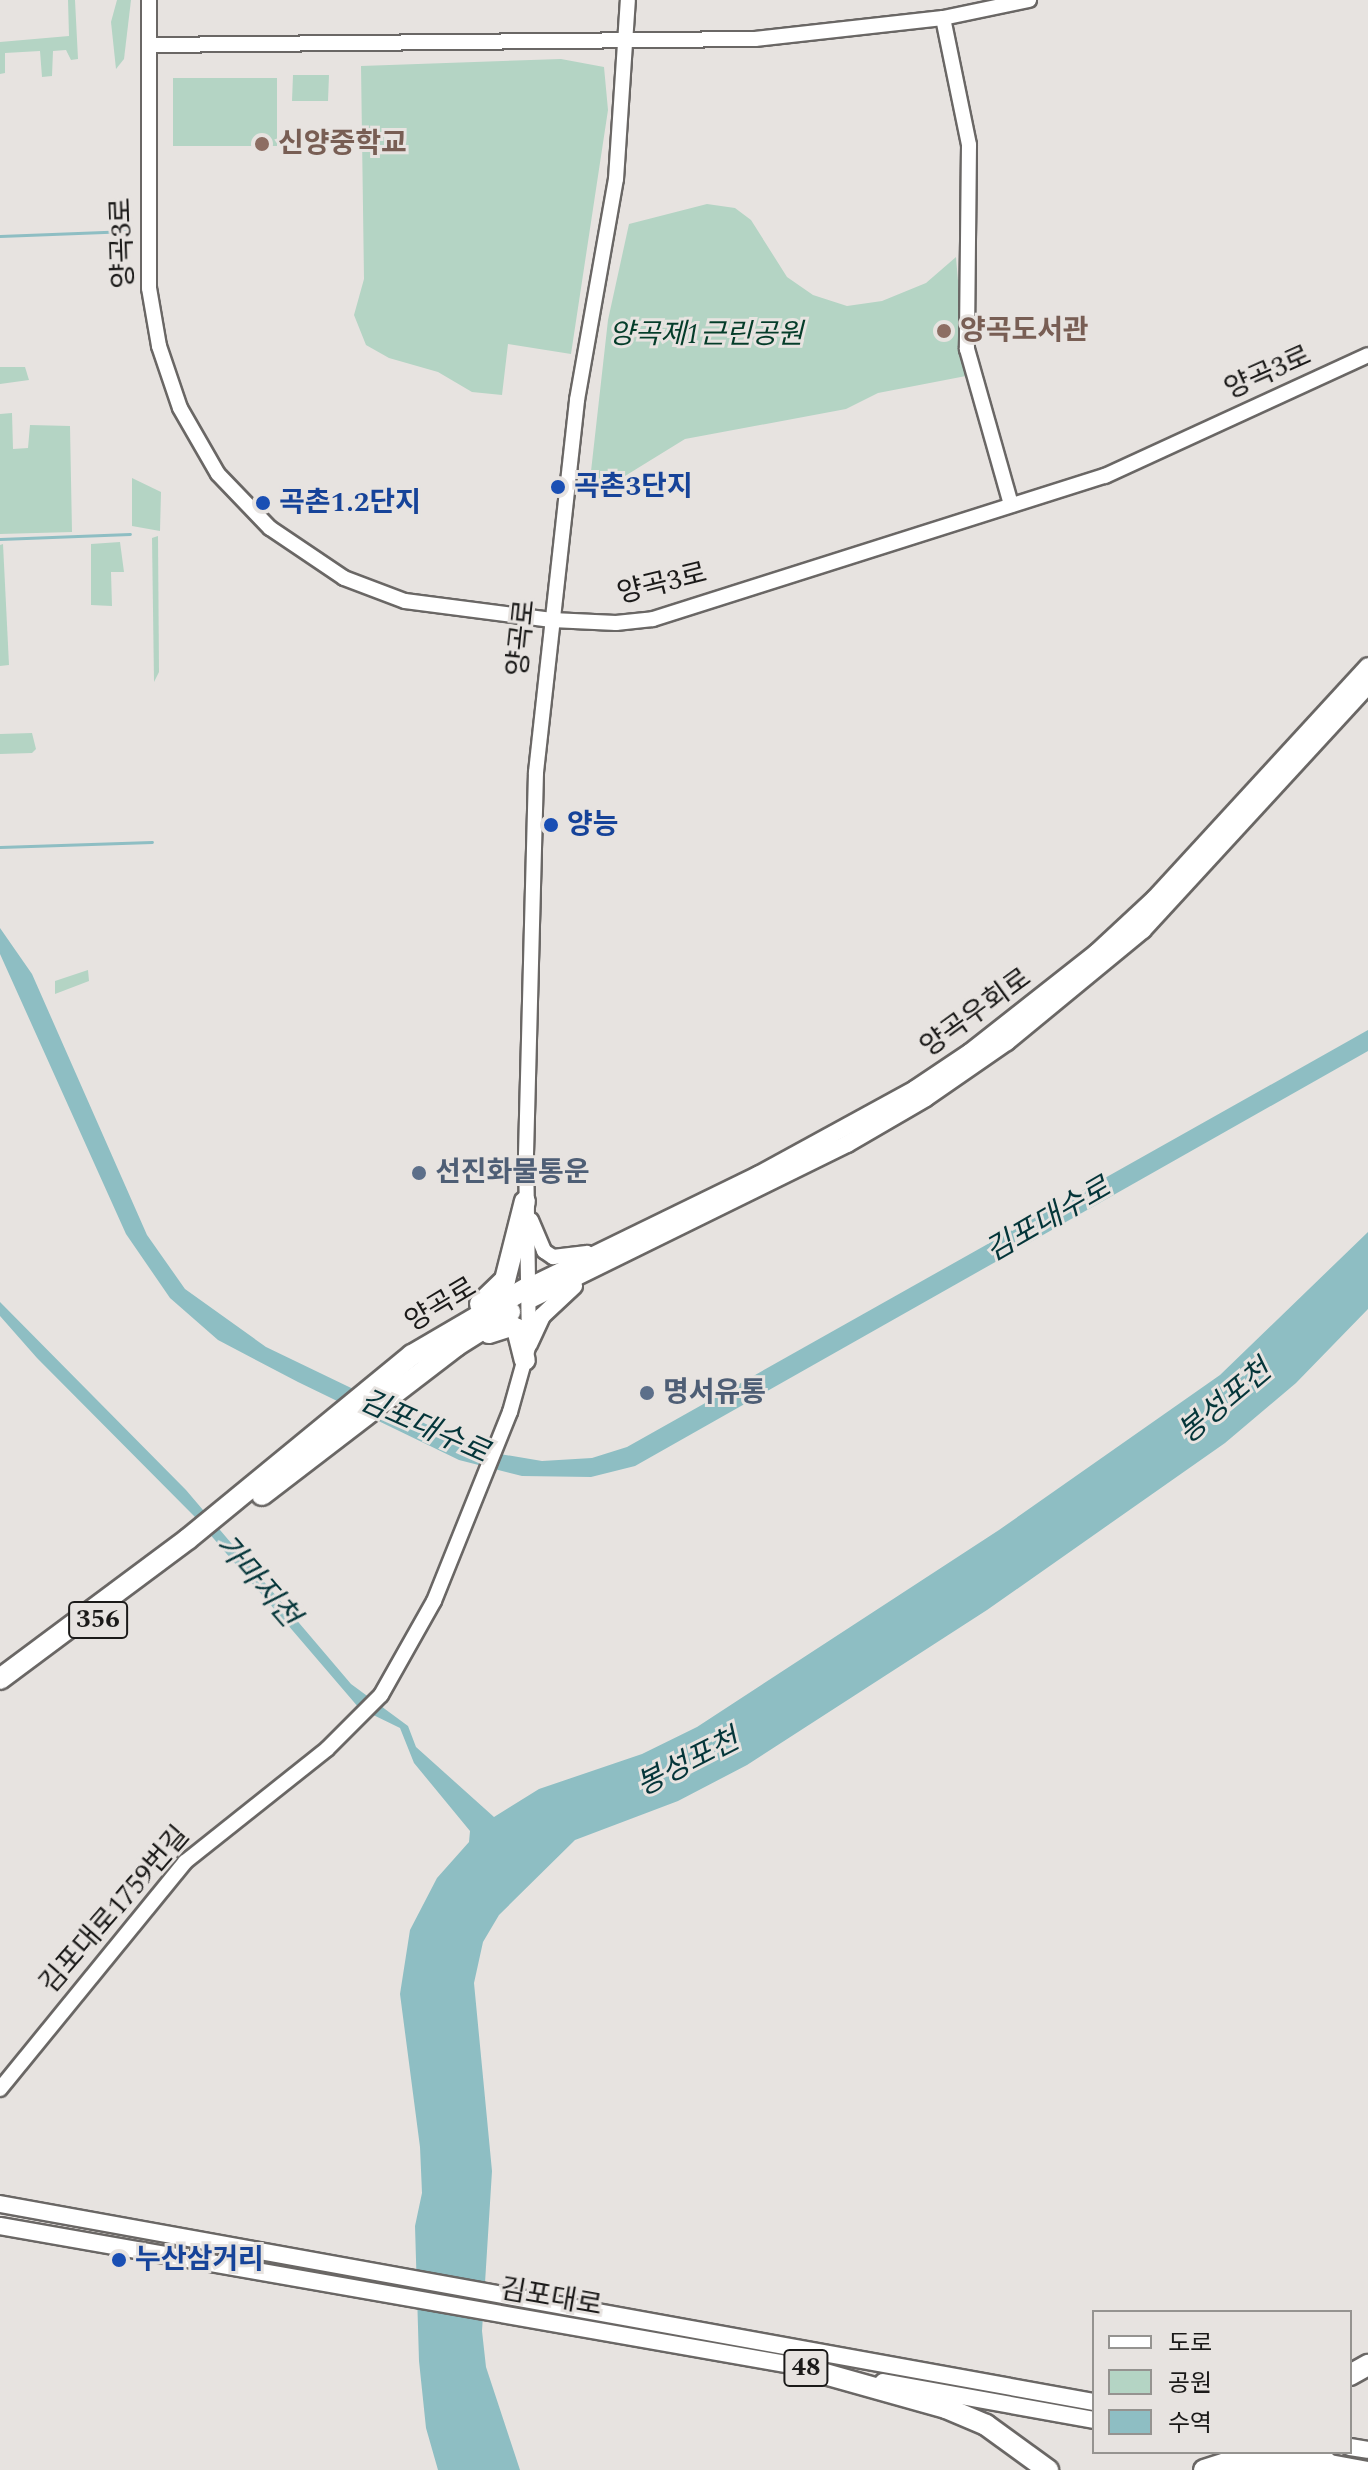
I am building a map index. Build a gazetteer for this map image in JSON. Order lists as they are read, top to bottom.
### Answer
{
  "streets": {
    "highway": ["양곡로", "356"],
    "main road": ["양곡우회로", "김포대로", "48"],
    "street": ["양곡3로", "김포대로1759번길"]
  },
  "crossings": [
    ["양곡3로", "양곡로"],
    ["양곡로", "양곡우회로"],
    ["양곡로", "356"],
    ["김포대로", "48"]
  ],
  "water": ["김포대수로", "봉성포천", "가마지천"],
  "parks": ["양곡제1근린공원"],
  "places": [
    "신양중학교",
    "양곡도서관",
    "곡촌3단지",
    "곡촌1.2단지",
    "양능",
    "선진화물통운",
    "명서유통",
    "누산삼거리"
  ],
  "legend": ["도로", "공원", "수역"]
}
